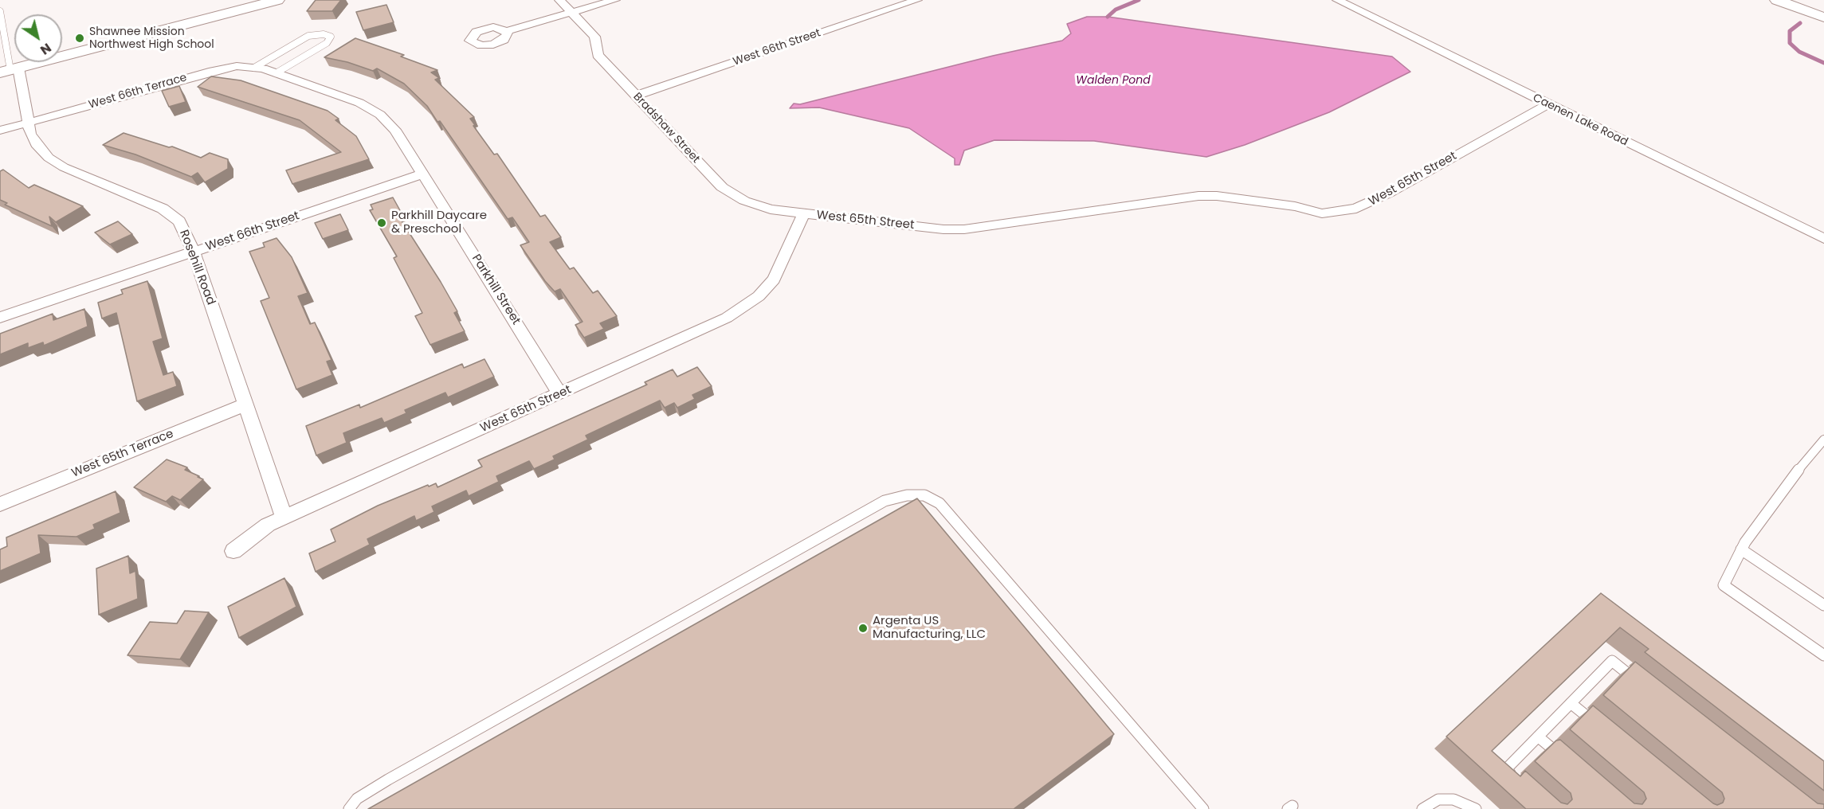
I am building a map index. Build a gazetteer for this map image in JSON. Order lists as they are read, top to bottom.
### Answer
{
  "streets": {
    "street": [
      "West 66th Street",
      "West 66th Terrace",
      "Caenen Lake Road",
      "Bradshaw Street",
      "West 65th Street",
      "Rosehill Road",
      "Parkhill Street",
      "West 65th Terrace"
    ]
  },
  "crossings": [
    ["West 66th Street", "Bradshaw Street"],
    ["West 66th Street", "Rosehill Road"],
    ["West 66th Street", "Parkhill Street"],
    ["West 66th Terrace", "Rosehill Road"],
    ["West 66th Terrace", "Parkhill Street"],
    ["Caenen Lake Road", "West 65th Street"],
    ["Bradshaw Street", "West 65th Street"],
    ["West 65th Street", "Rosehill Road"],
    ["West 65th Street", "Parkhill Street"],
    ["Rosehill Road", "West 65th Terrace"]
  ],
  "water": ["Walden Pond"],
  "places": ["Shawnee Mission Northwest High School", "Parkhill Daycare & Preschool", "Argenta US Manufacturing, LLC"],
  "north": "bottom right"
}
